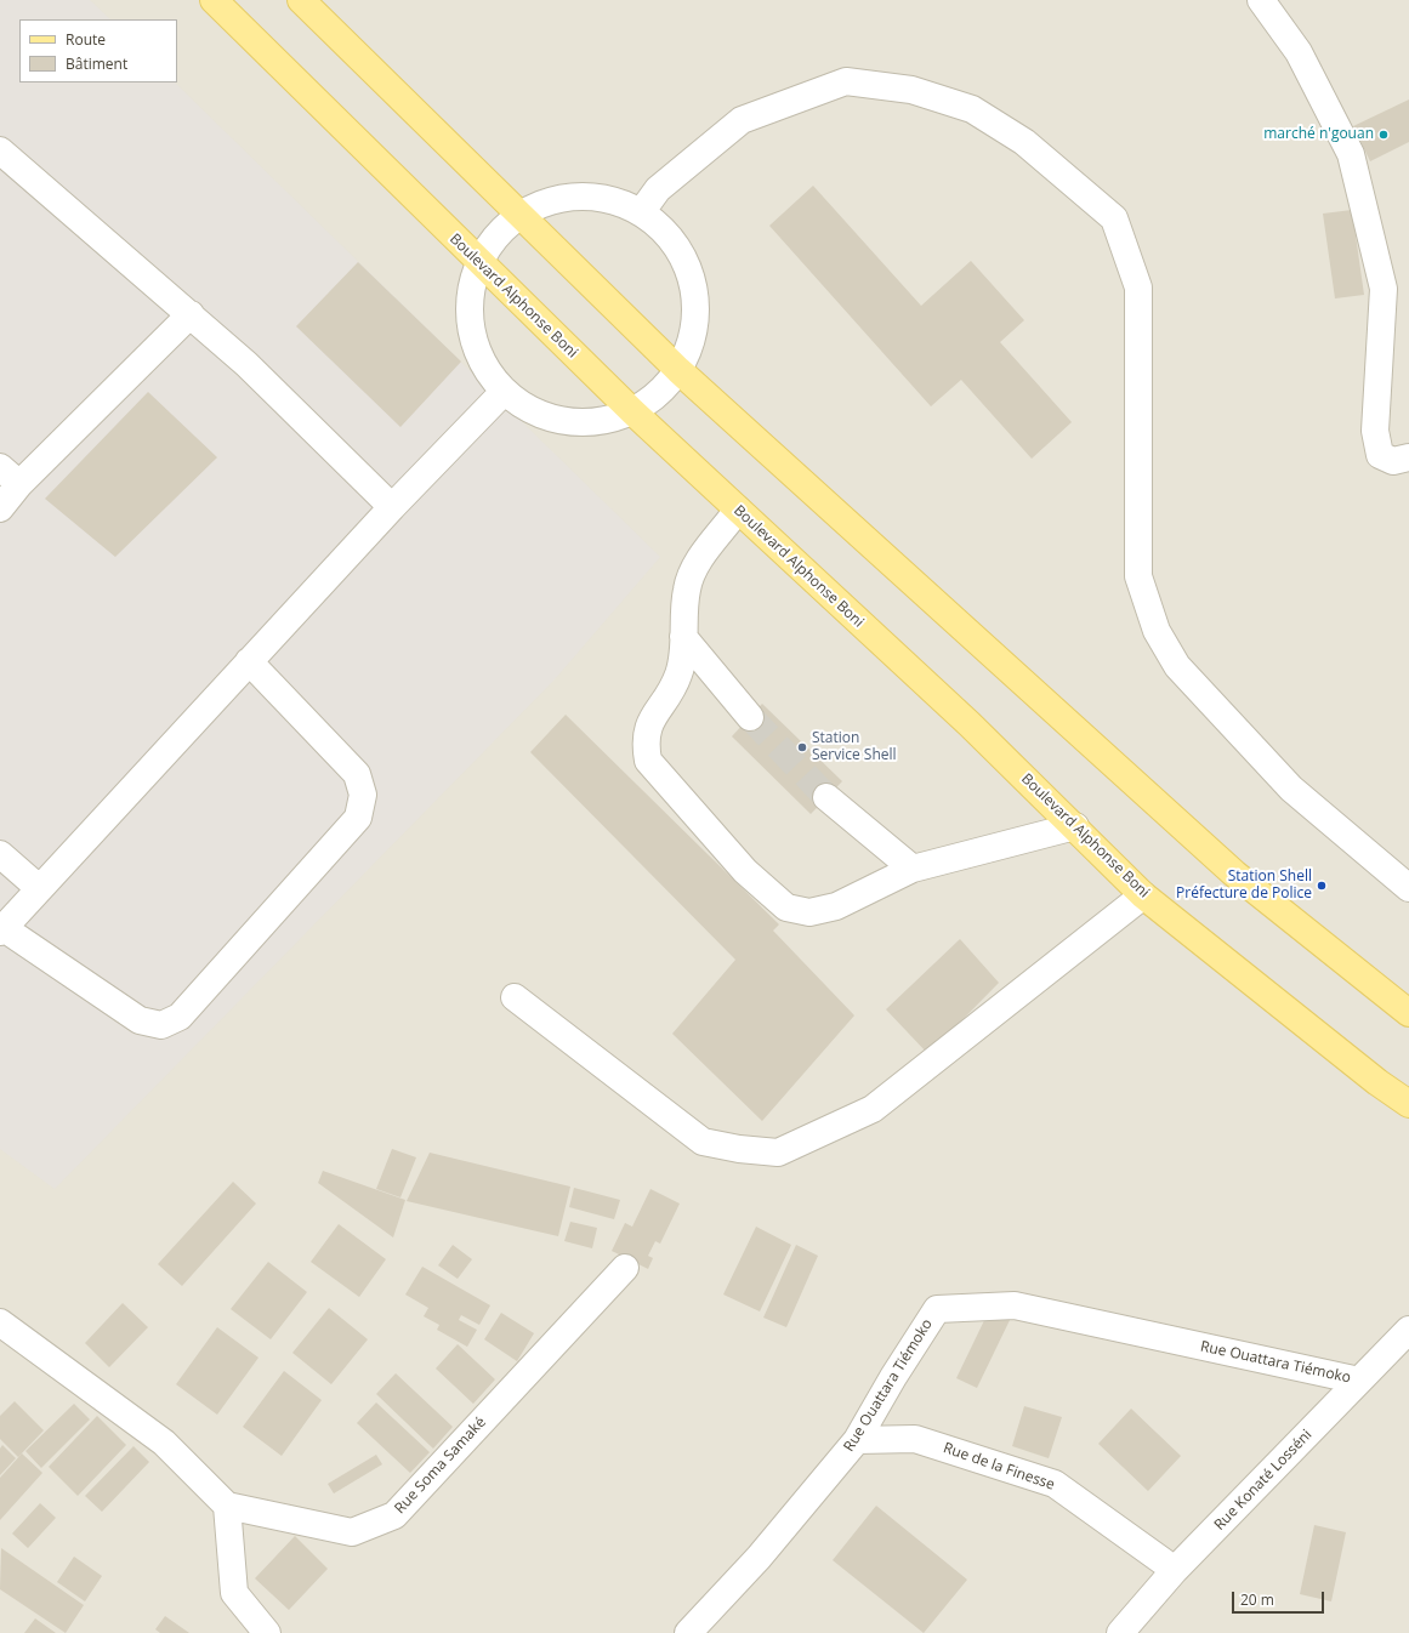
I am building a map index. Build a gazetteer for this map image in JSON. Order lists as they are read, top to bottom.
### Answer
{
  "streets": {
    "main road": ["Boulevard Alphonse Boni"],
    "street": [
      "Rue Ouattara Tiémoko",
      "Rue Soma Samaké",
      "Rue de la Finesse",
      "Rue Konaté Losséni"
    ]
  },
  "crossings": [
    ["Rue Ouattara Tiémoko", "Rue de la Finesse"],
    ["Rue Ouattara Tiémoko", "Rue Konaté Losséni"],
    ["Rue de la Finesse", "Rue Konaté Losséni"]
  ],
  "places": ["marché n'gouan", "Station Service Shell", "Station Shell Préfecture de Police"],
  "legend": ["Route", "Bâtiment"],
  "scale_bar": "20 m"
}
